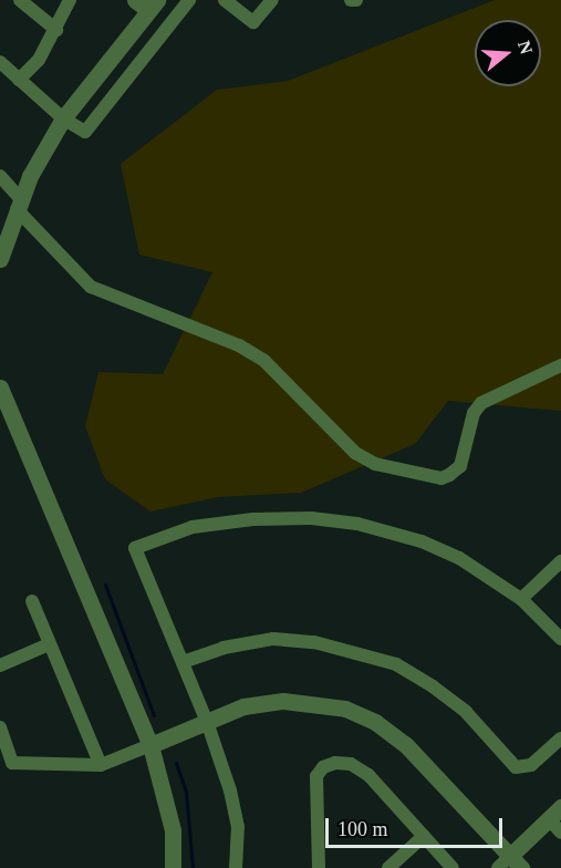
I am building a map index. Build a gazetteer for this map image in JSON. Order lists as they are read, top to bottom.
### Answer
{
  "scale_bar": "100 m",
  "north": "right"
}
